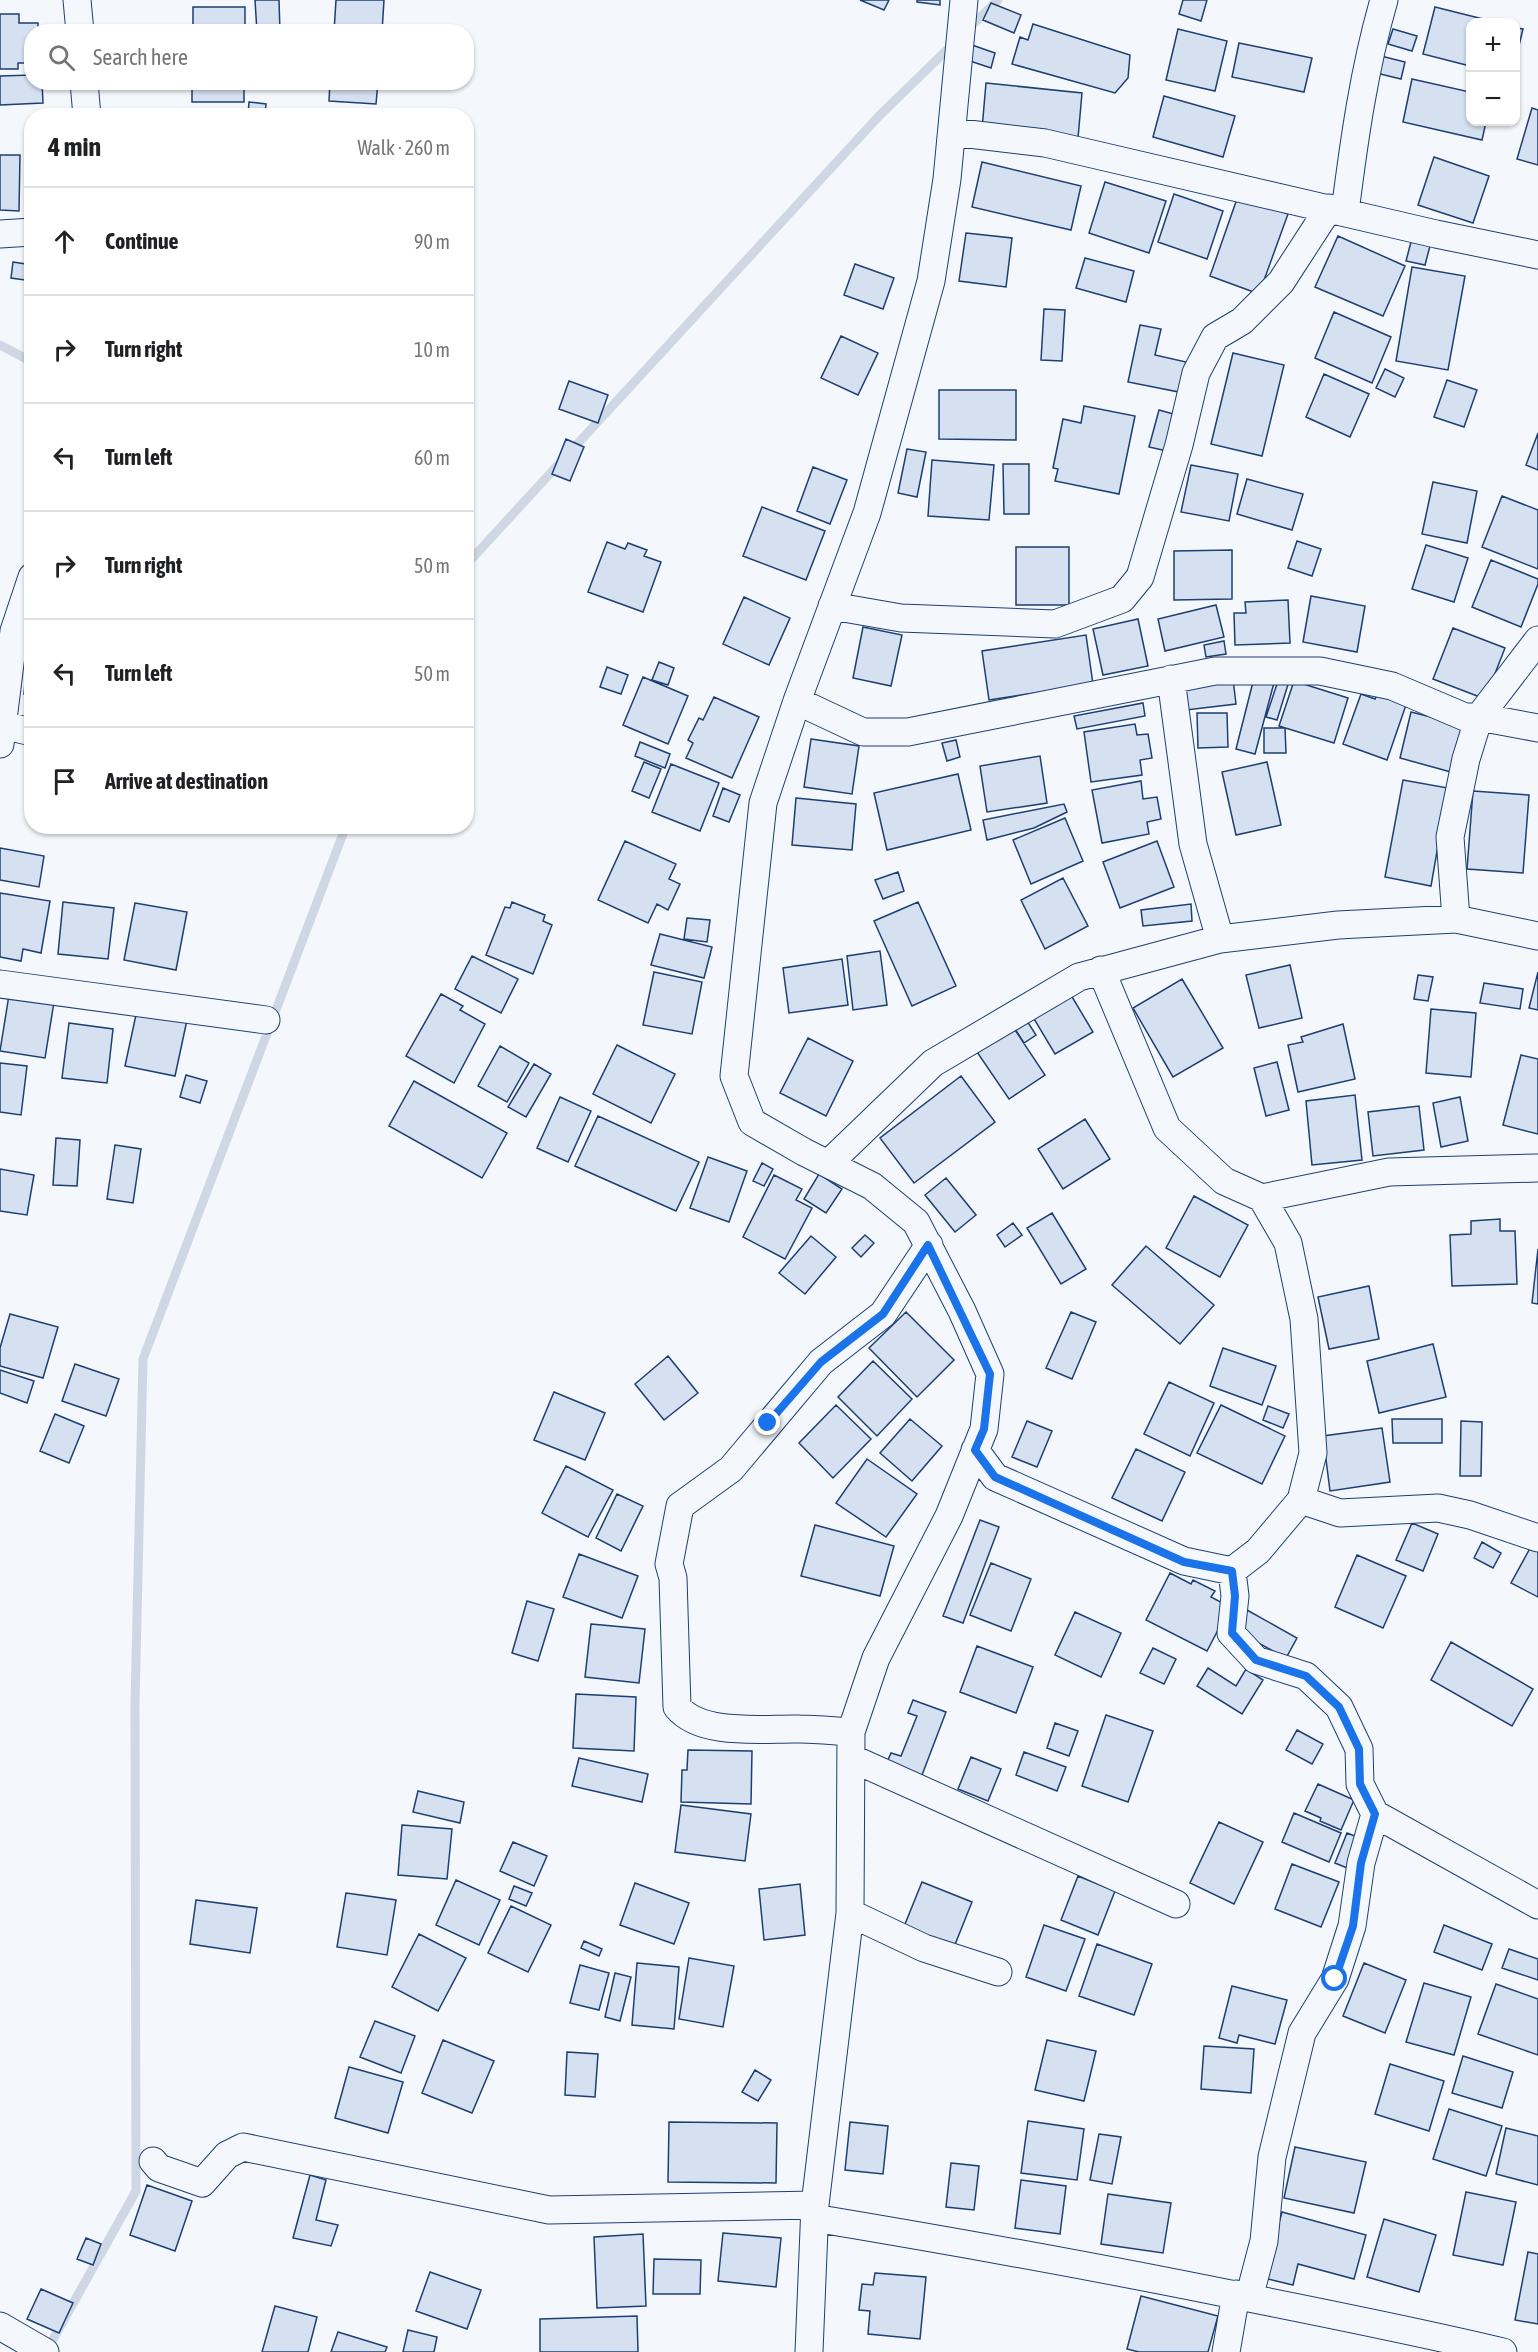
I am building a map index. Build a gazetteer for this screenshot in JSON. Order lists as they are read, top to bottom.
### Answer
{
  "page": {
    "map_buttons": ["+", "−"],
    "search": "Search here",
    "heading": ["4 min", "Walk · 260 m"],
    "list": [
      ["Continue", "90 m"],
      ["Turn right", "10 m"],
      ["Turn left", "60 m"],
      ["Turn right", "50 m"],
      ["Turn left", "50 m"],
      "Arrive at destination"
    ]
  }
}
